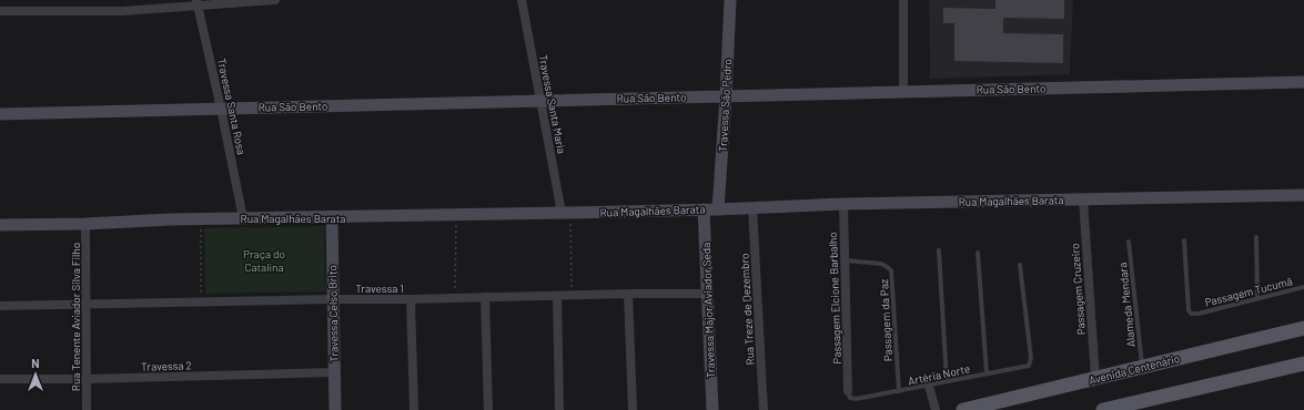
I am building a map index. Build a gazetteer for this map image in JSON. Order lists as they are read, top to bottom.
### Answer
{
  "streets": {
    "main road": ["Avenida Centenário"],
    "street": [
      "Rua São Bento",
      "Travessa Santa Maria",
      "Travessa São Pedro",
      "Travessa Santa Rosa",
      "Rua Magalhães Barata",
      "Travessa 1",
      "Passagem Cruzeiro",
      "Passagem Elcione Barbalho",
      "Rua Treze de Dezembro",
      "Travessa Major Aviador Seda",
      "Travessa Celso Brito",
      "Rua Tenente Aviador Silva Filho",
      "Travessa 2"
    ],
    "lane": [
      "Passagem Tucumã",
      "Alameda Mendara",
      "Passagem da Paz",
      "Artéria Norte"
    ]
  },
  "crossings": [
    ["Rua São Bento", "Travessa Santa Maria"],
    ["Rua São Bento", "Travessa São Pedro"],
    ["Rua São Bento", "Travessa Santa Rosa"],
    ["Travessa Santa Maria", "Rua Magalhães Barata"],
    ["Travessa São Pedro", "Rua Magalhães Barata"],
    ["Travessa Santa Rosa", "Rua Magalhães Barata"],
    ["Rua Magalhães Barata", "Passagem Cruzeiro"],
    ["Rua Magalhães Barata", "Passagem Elcione Barbalho"],
    ["Rua Magalhães Barata", "Rua Treze de Dezembro"],
    ["Rua Magalhães Barata", "Travessa Major Aviador Seda"],
    ["Rua Magalhães Barata", "Travessa Celso Brito"],
    ["Rua Magalhães Barata", "Rua Tenente Aviador Silva Filho"],
    ["Travessa 1", "Travessa Major Aviador Seda"],
    ["Travessa 1", "Travessa Celso Brito"],
    ["Travessa 1", "Rua Tenente Aviador Silva Filho"],
    ["Passagem Cruzeiro", "Avenida Centenário"],
    ["Passagem Elcione Barbalho", "Passagem da Paz"],
    ["Passagem Elcione Barbalho", "Artéria Norte"],
    ["Alameda Mendara", "Avenida Centenário"],
    ["Travessa Celso Brito", "Travessa 2"],
    ["Rua Tenente Aviador Silva Filho", "Travessa 2"],
    ["Passagem da Paz", "Artéria Norte"]
  ],
  "parks": ["Praça do Catalina"],
  "north": "top"
}
